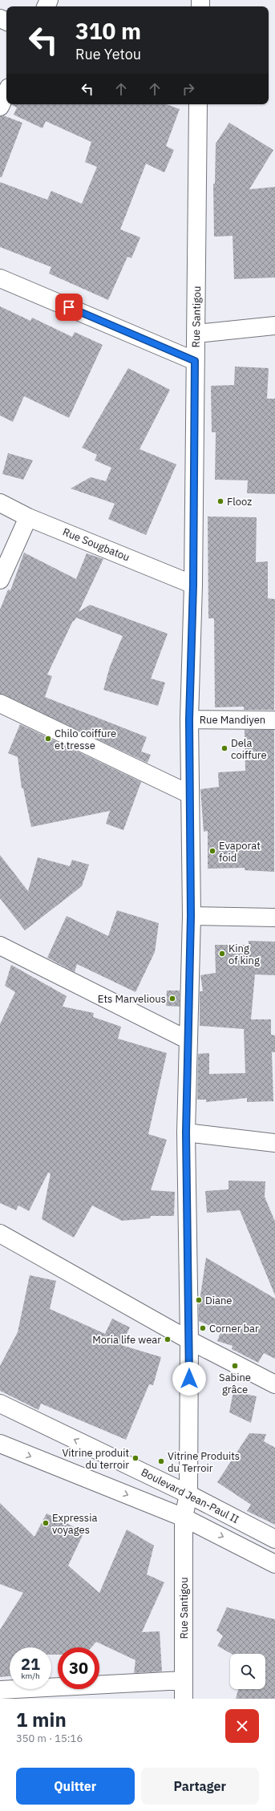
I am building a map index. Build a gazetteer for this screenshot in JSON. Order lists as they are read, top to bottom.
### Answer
{
  "streets": {
    "street": [
      "Rue Santigou",
      "Rue Sougbatou",
      "Rue Mandiyen",
      "Boulevard Jean-Paul II"
    ]
  },
  "crossings": [
    ["Rue Santigou", "Rue Sougbatou"],
    ["Rue Santigou", "Rue Mandiyen"],
    ["Rue Santigou", "Boulevard Jean-Paul II"]
  ],
  "places": [
    "Flooz",
    "Chilo coiffure et tresse",
    "Dela coiffure",
    "Evaporat foid",
    "King of king",
    "Ets Marvelious",
    "Diane",
    "Corner bar",
    "Moria life wear",
    "Sabine grâce",
    "Vitrine produit du terroir",
    "Vitrine Produits du Terroir",
    "Expressia voyages"
  ],
  "page": {
    "turn": ["310 m", "Rue Yetou"],
    "speed": "21 km/h",
    "limit": "30",
    "heading": ["1 min", "350 m · 15:16"],
    "buttons": ["Quitter", "Partager"]
  }
}
